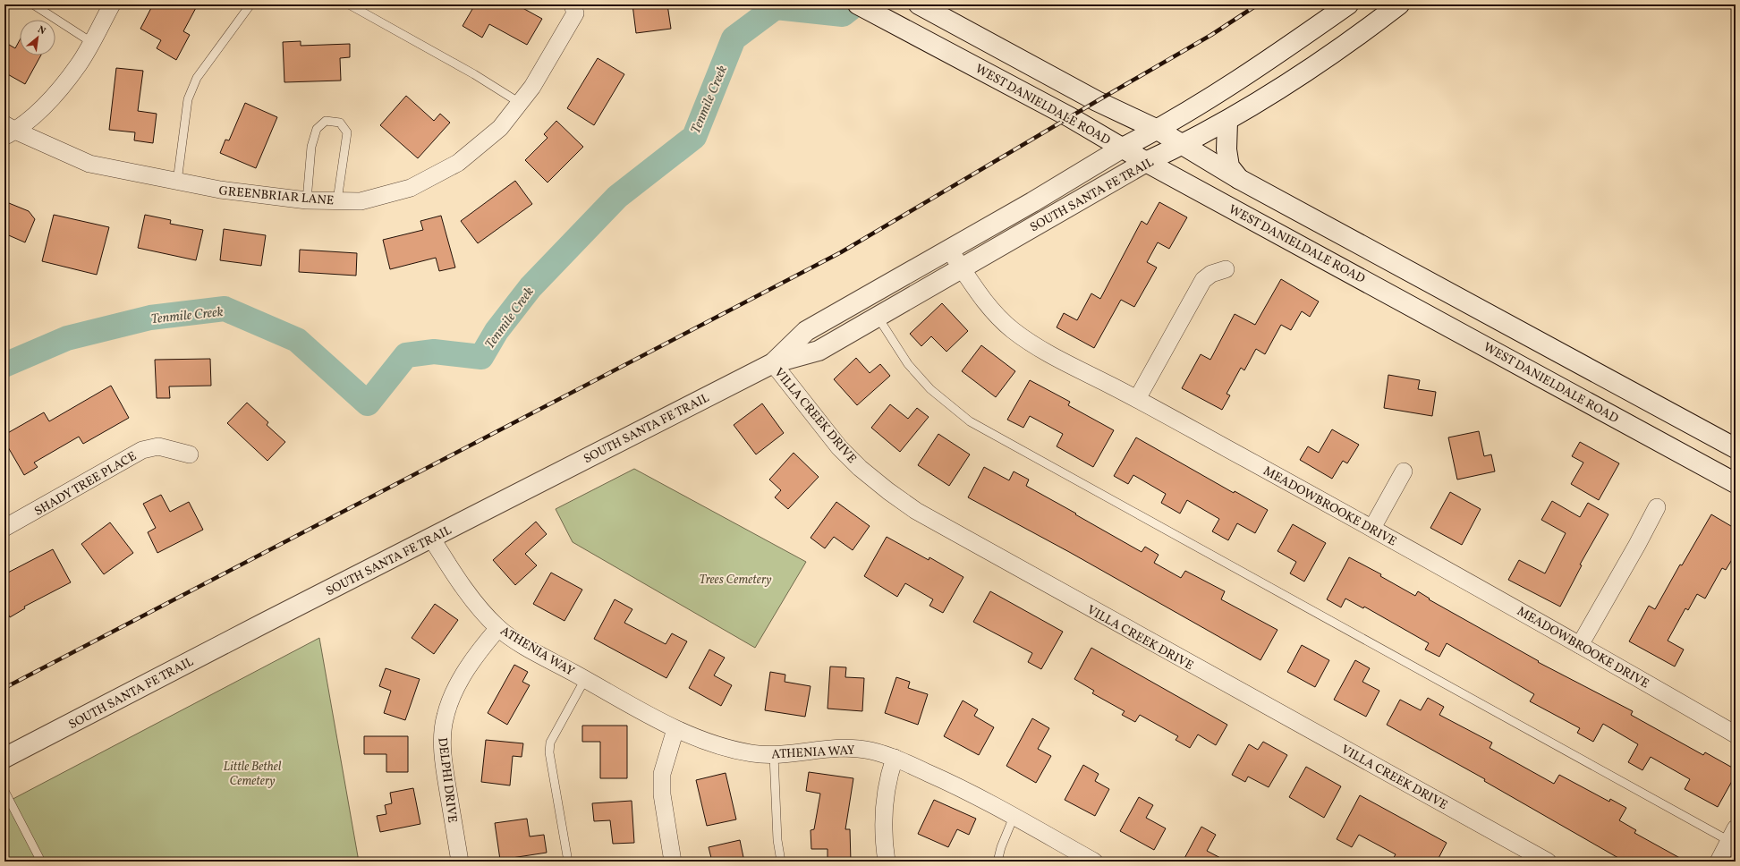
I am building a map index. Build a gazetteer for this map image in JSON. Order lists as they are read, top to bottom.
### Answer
{
  "streets": {
    "main road": ["WEST DANIELDALE ROAD", "SOUTH SANTA FE TRAIL"],
    "street": [
      "GREENBRIAR LANE",
      "VILLA CREEK DRIVE",
      "SHADY TREE PLACE",
      "MEADOWBROOKE DRIVE",
      "ATHENIA WAY",
      "DELPHI DRIVE"
    ]
  },
  "crossings": [
    ["WEST DANIELDALE ROAD", "SOUTH SANTA FE TRAIL"],
    ["SOUTH SANTA FE TRAIL", "VILLA CREEK DRIVE"],
    ["SOUTH SANTA FE TRAIL", "MEADOWBROOKE DRIVE"],
    ["SOUTH SANTA FE TRAIL", "ATHENIA WAY"],
    ["ATHENIA WAY", "DELPHI DRIVE"]
  ],
  "water": ["Tenmile Creek"],
  "parks": ["Trees Cemetery", "Little Bethel Cemetery"],
  "north": "top right"
}
